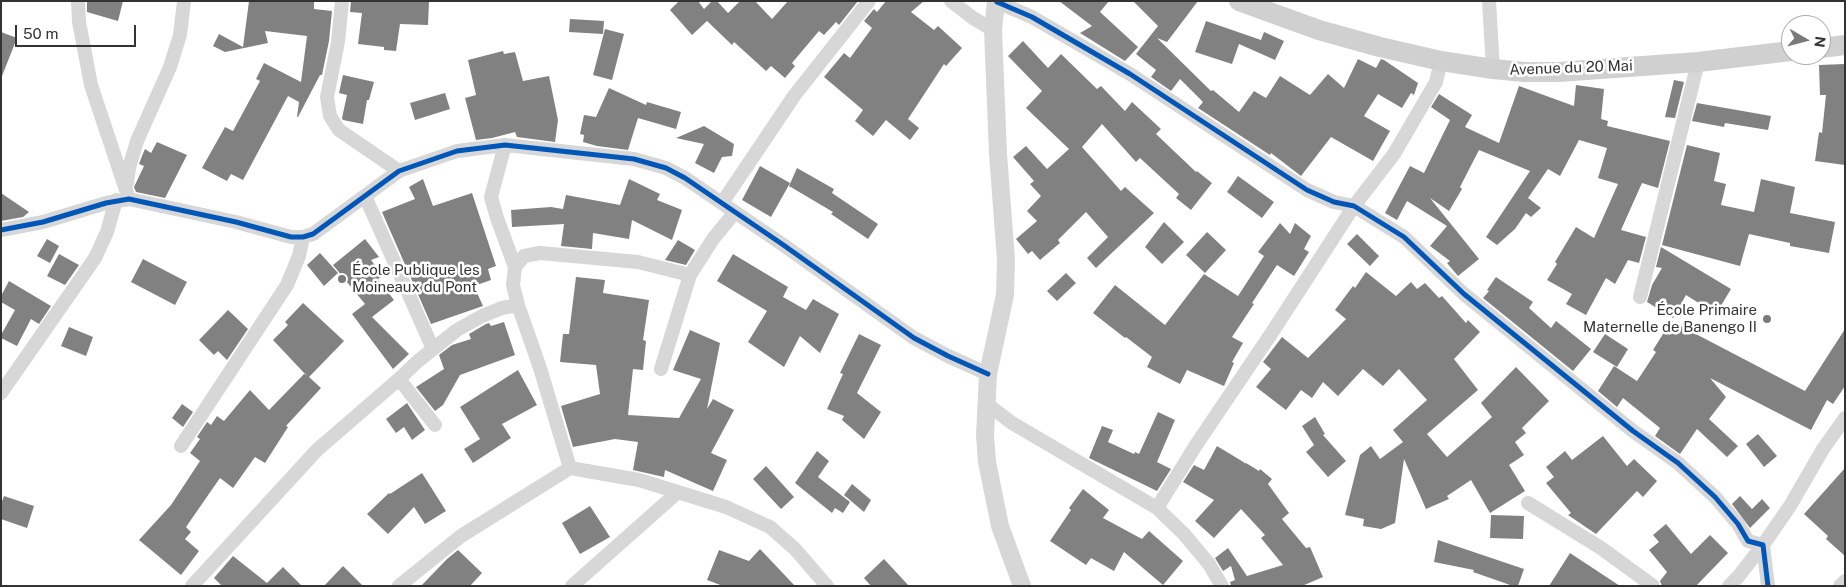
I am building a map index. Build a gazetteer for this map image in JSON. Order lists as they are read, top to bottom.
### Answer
{
  "streets": {
    "main road": ["Avenue du 20 Mai"]
  },
  "places": ["École Publique les Moineaux du Pont", "École Primaire Maternelle de Banengo II"],
  "scale_bar": "50 m",
  "north": "right"
}
